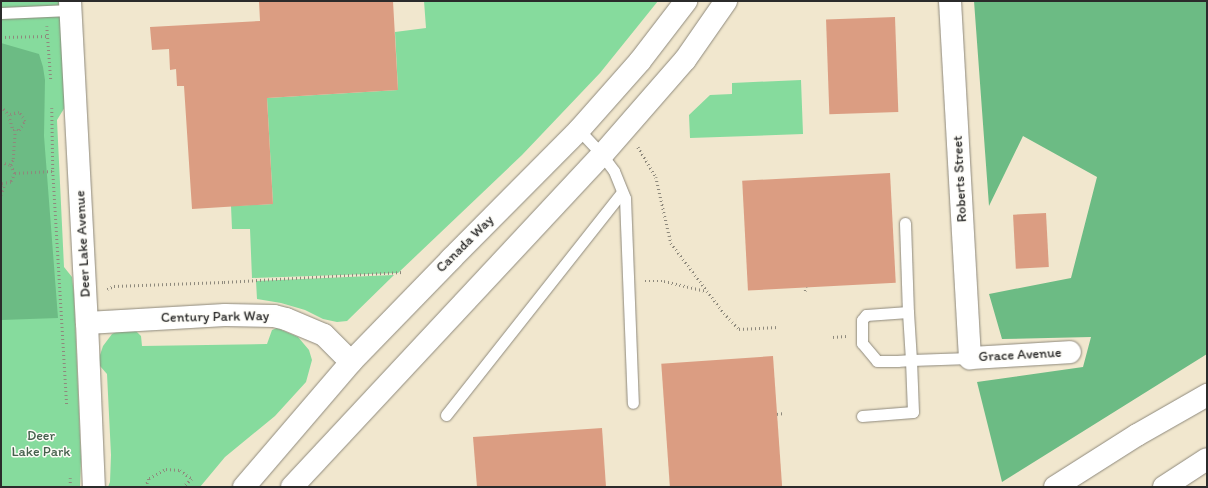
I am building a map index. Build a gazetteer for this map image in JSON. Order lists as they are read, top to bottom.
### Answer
{
  "streets": {
    "main road": [
      "Roberts Street",
      "Deer Lake Avenue",
      "Canada Way",
      "Century Park Way",
      "Grace Avenue"
    ]
  },
  "crossings": [
    ["Roberts Street", "Grace Avenue"],
    ["Deer Lake Avenue", "Century Park Way"],
    ["Canada Way", "Century Park Way"]
  ],
  "parks": ["Deer Lake Park"]
}
